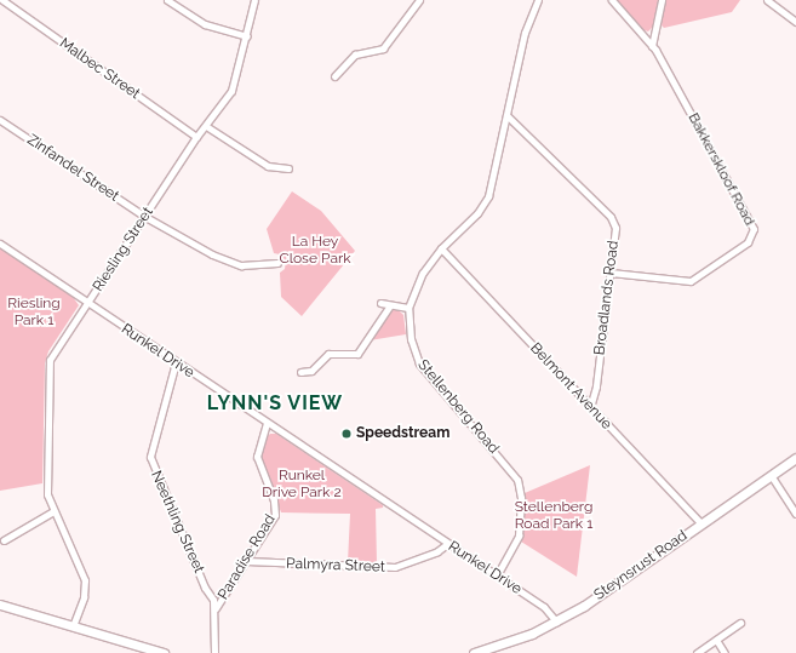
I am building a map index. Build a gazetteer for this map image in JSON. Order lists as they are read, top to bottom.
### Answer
{
  "streets": {
    "street": [
      "Malbec Street",
      "Zinfandel Street",
      "Bakkerskloof Road",
      "Riesling Street",
      "Broadlands Road",
      "Runkel Drive",
      "Belmont Avenue",
      "Stellenberg Road",
      "Neethling Street",
      "Paradise Road",
      "Palmyra Street",
      "Steynsrust Road"
    ]
  },
  "crossings": [
    ["Malbec Street", "Riesling Street"],
    ["Zinfandel Street", "Riesling Street"],
    ["Bakkerskloof Road", "Broadlands Road"],
    ["Riesling Street", "Runkel Drive"],
    ["Broadlands Road", "Belmont Avenue"],
    ["Broadlands Road", "Stellenberg Road"],
    ["Runkel Drive", "Stellenberg Road"],
    ["Runkel Drive", "Neethling Street"],
    ["Runkel Drive", "Paradise Road"],
    ["Runkel Drive", "Palmyra Street"],
    ["Runkel Drive", "Steynsrust Road"],
    ["Belmont Avenue", "Stellenberg Road"],
    ["Belmont Avenue", "Steynsrust Road"],
    ["Neethling Street", "Paradise Road"],
    ["Paradise Road", "Palmyra Street"]
  ],
  "districts": ["LYNN'S VIEW"],
  "parks": [
    "La Hey Close Park",
    "Riesling Park 1",
    "Runkel Drive Park 2",
    "Stellenberg Road Park 1"
  ],
  "places": ["Speedstream"]
}
